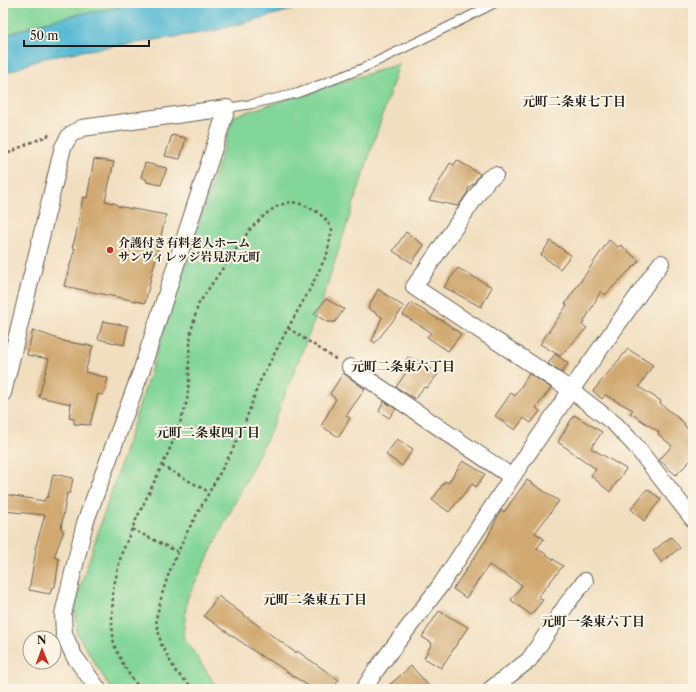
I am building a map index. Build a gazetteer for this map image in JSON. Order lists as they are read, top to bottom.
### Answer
{
  "districts": [
    "元町二条東七丁目",
    "元町二条東六丁目",
    "元町二条東四丁目",
    "元町二条東五丁目",
    "元町一条東六丁目"
  ],
  "places": ["介護付き有料老人ホーム サンヴィレッジ岩見沢元町"],
  "scale_bar": "50 m",
  "north": "top"
}
